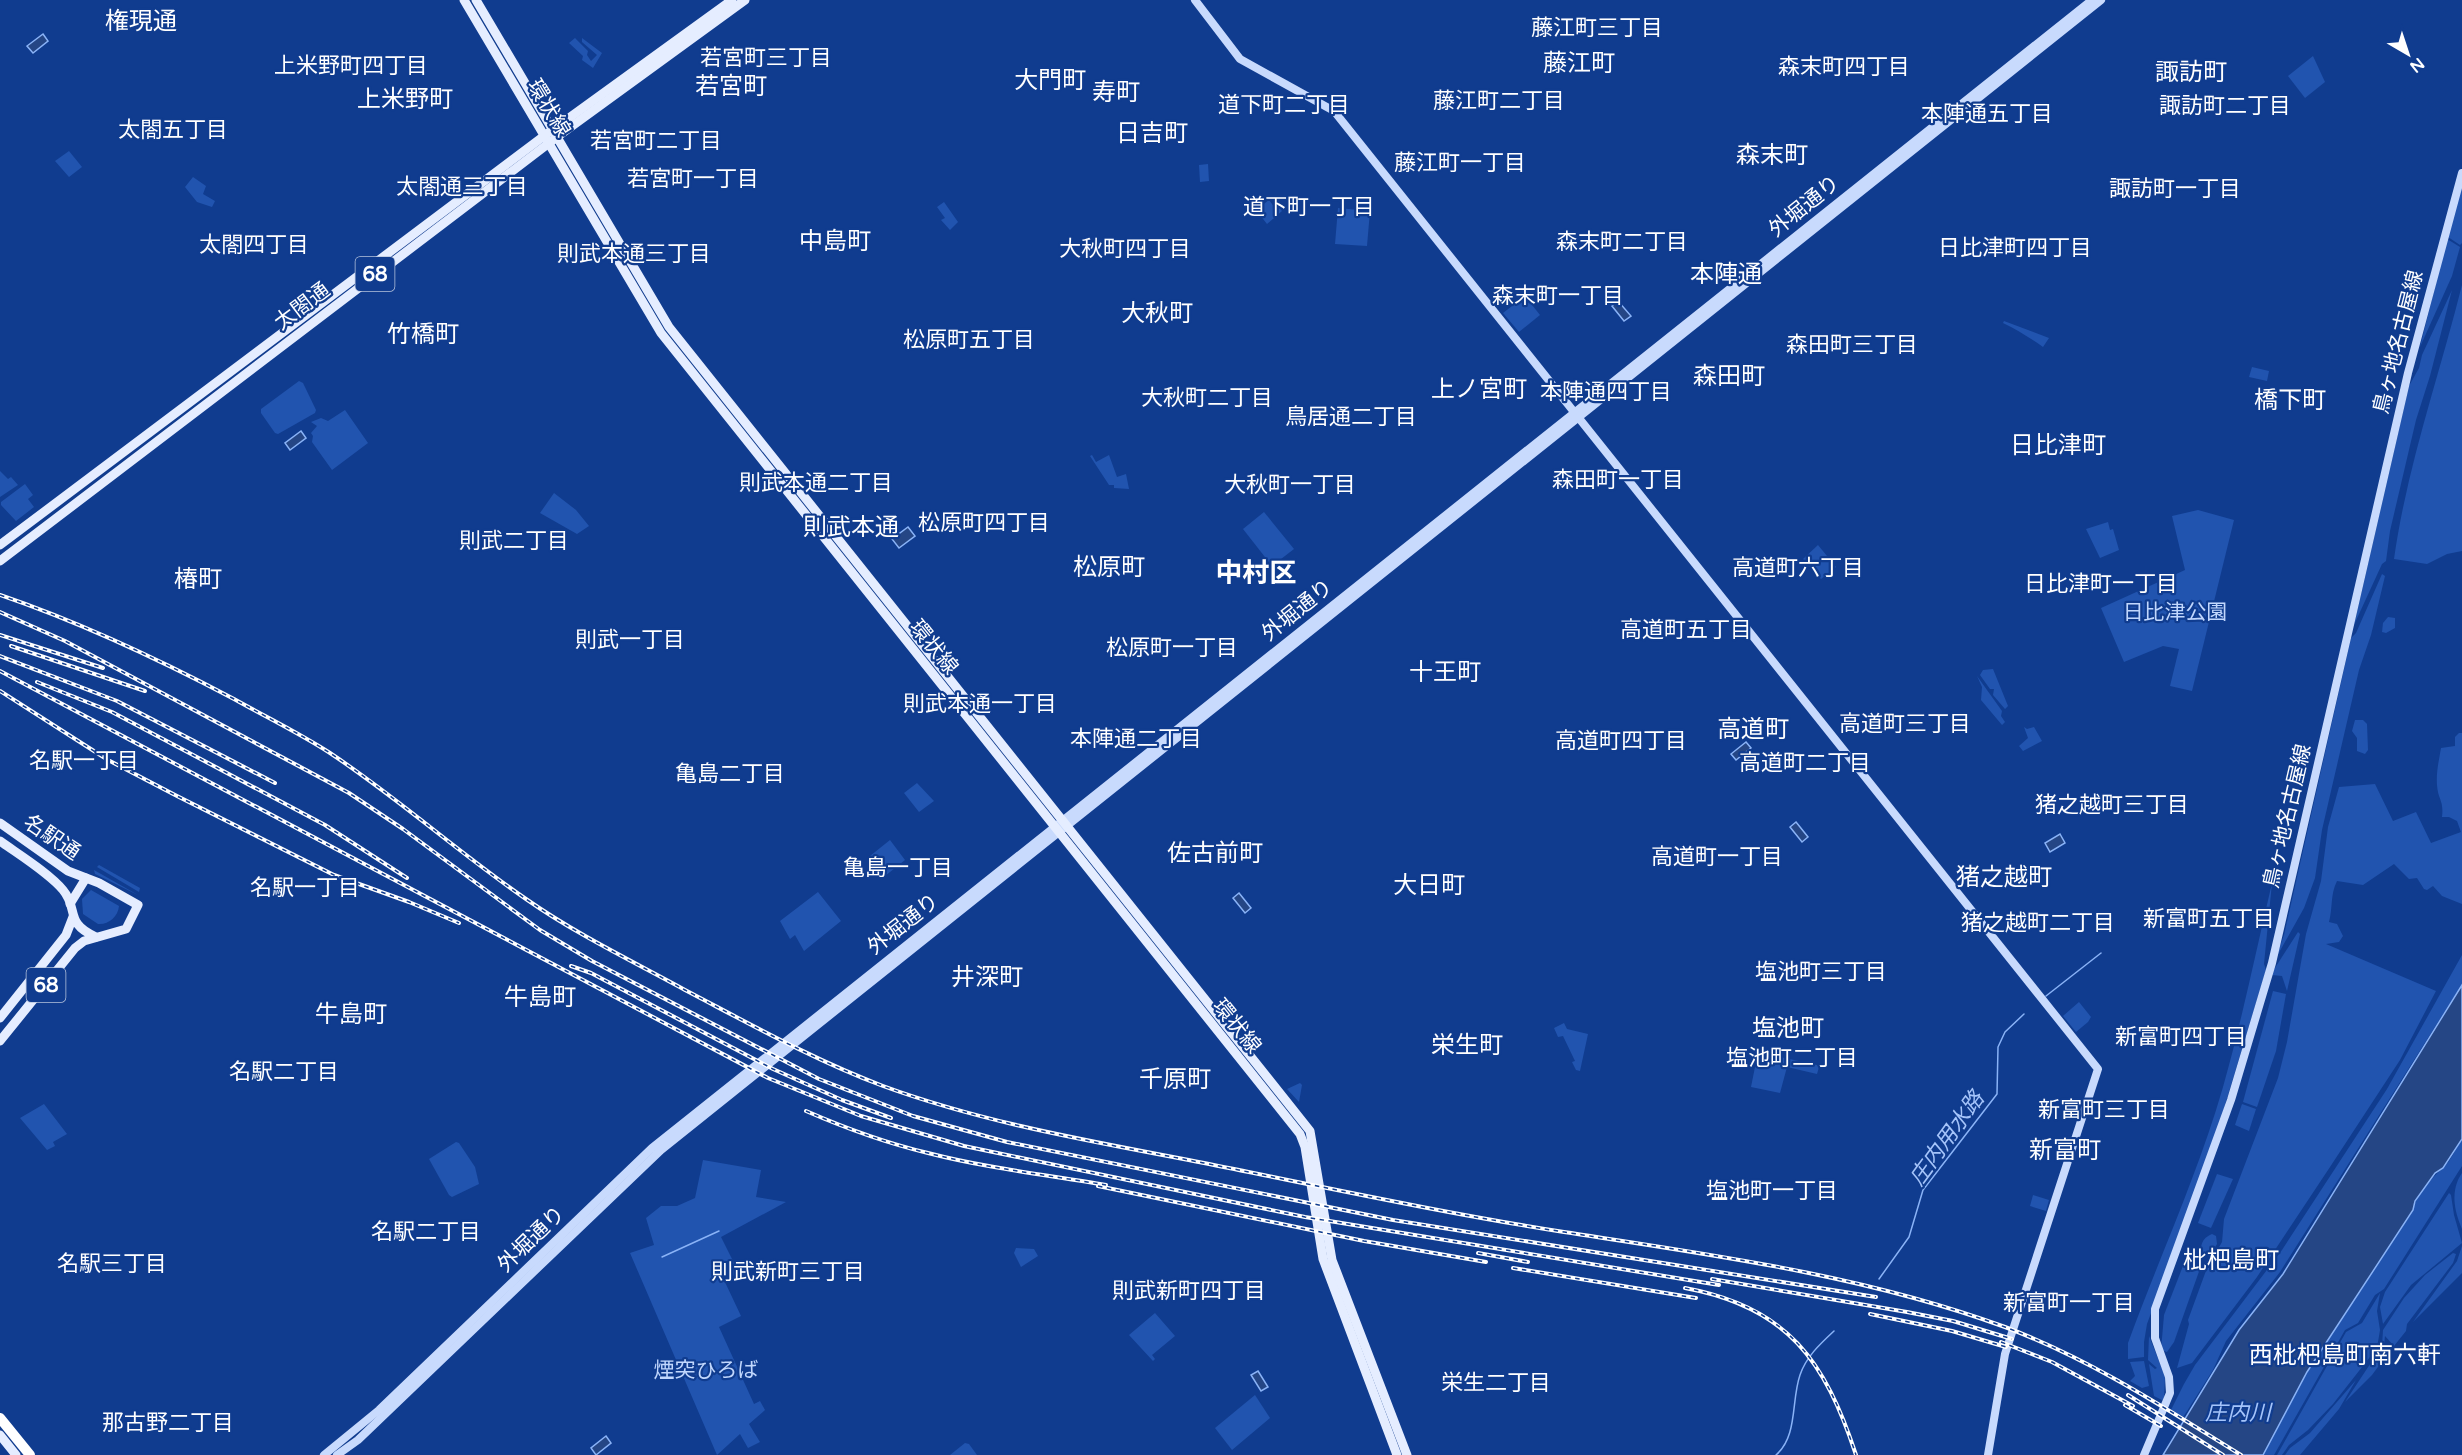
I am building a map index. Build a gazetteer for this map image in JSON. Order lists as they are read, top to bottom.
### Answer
{
  "streets": {
    "main road": [
      "環状線",
      "外堀通り",
      "68",
      "太閤通",
      "鳥ヶ地名古屋線",
      "名駅通"
    ]
  },
  "crossings": [
    ["環状線", "外堀通り"],
    ["環状線", "太閤通"],
    ["68", "名駅通"]
  ],
  "districts": [
    "権現通",
    "藤江町三丁目",
    "若宮町三丁目",
    "藤江町",
    "上米野町四丁目",
    "森末町四丁目",
    "諏訪町",
    "大門町",
    "若宮町",
    "寿町",
    "上米野町",
    "藤江町二丁目",
    "道下町二丁目",
    "諏訪町二丁目",
    "本陣通五丁目",
    "太閤五丁目",
    "日吉町",
    "若宮町二丁目",
    "森末町",
    "藤江町一丁目",
    "若宮町一丁目",
    "太閤通三丁目",
    "諏訪町一丁目",
    "道下町一丁目",
    "中島町",
    "森末町二丁目",
    "太閤四丁目",
    "日比津町四丁目",
    "大秋町四丁目",
    "則武本通三丁目",
    "本陣通",
    "森末町一丁目",
    "大秋町",
    "竹橋町",
    "松原町五丁目",
    "森田町三丁目",
    "森田町",
    "上ノ宮町",
    "本陣通四丁目",
    "大秋町二丁目",
    "橋下町",
    "鳥居通二丁目",
    "日比津町",
    "森田町一丁目",
    "則武本通二丁目",
    "大秋町一丁目",
    "松原町四丁目",
    "則武本通",
    "則武二丁目",
    "松原町",
    "高道町六丁目",
    "中村区",
    "椿町",
    "日比津町一丁目",
    "高道町五丁目",
    "則武一丁目",
    "松原町一丁目",
    "十王町",
    "則武本通一丁目",
    "高道町三丁目",
    "高道町",
    "本陣通二丁目",
    "高道町四丁目",
    "名駅一丁目",
    "高道町二丁目",
    "亀島二丁目",
    "猪之越町三丁目",
    "佐古前町",
    "高道町一丁目",
    "亀島一丁目",
    "猪之越町",
    "大日町",
    "名駅一丁目",
    "新富町五丁目",
    "猪之越町二丁目",
    "塩池町三丁目",
    "井深町",
    "牛島町",
    "牛島町",
    "塩池町",
    "新富町四丁目",
    "栄生町",
    "塩池町二丁目",
    "名駅二丁目",
    "千原町",
    "新富町三丁目",
    "新富町",
    "塩池町一丁目",
    "名駅二丁目",
    "枇杷島町",
    "名駅三丁目",
    "則武新町三丁目",
    "則武新町四丁目",
    "新富町一丁目",
    "西枇杷島町南六軒",
    "栄生二丁目",
    "那古野二丁目"
  ],
  "water": ["庄内用水路", "庄内川"],
  "parks": ["日比津公園", "煙突ひろば"],
  "north": "bottom right"
}
